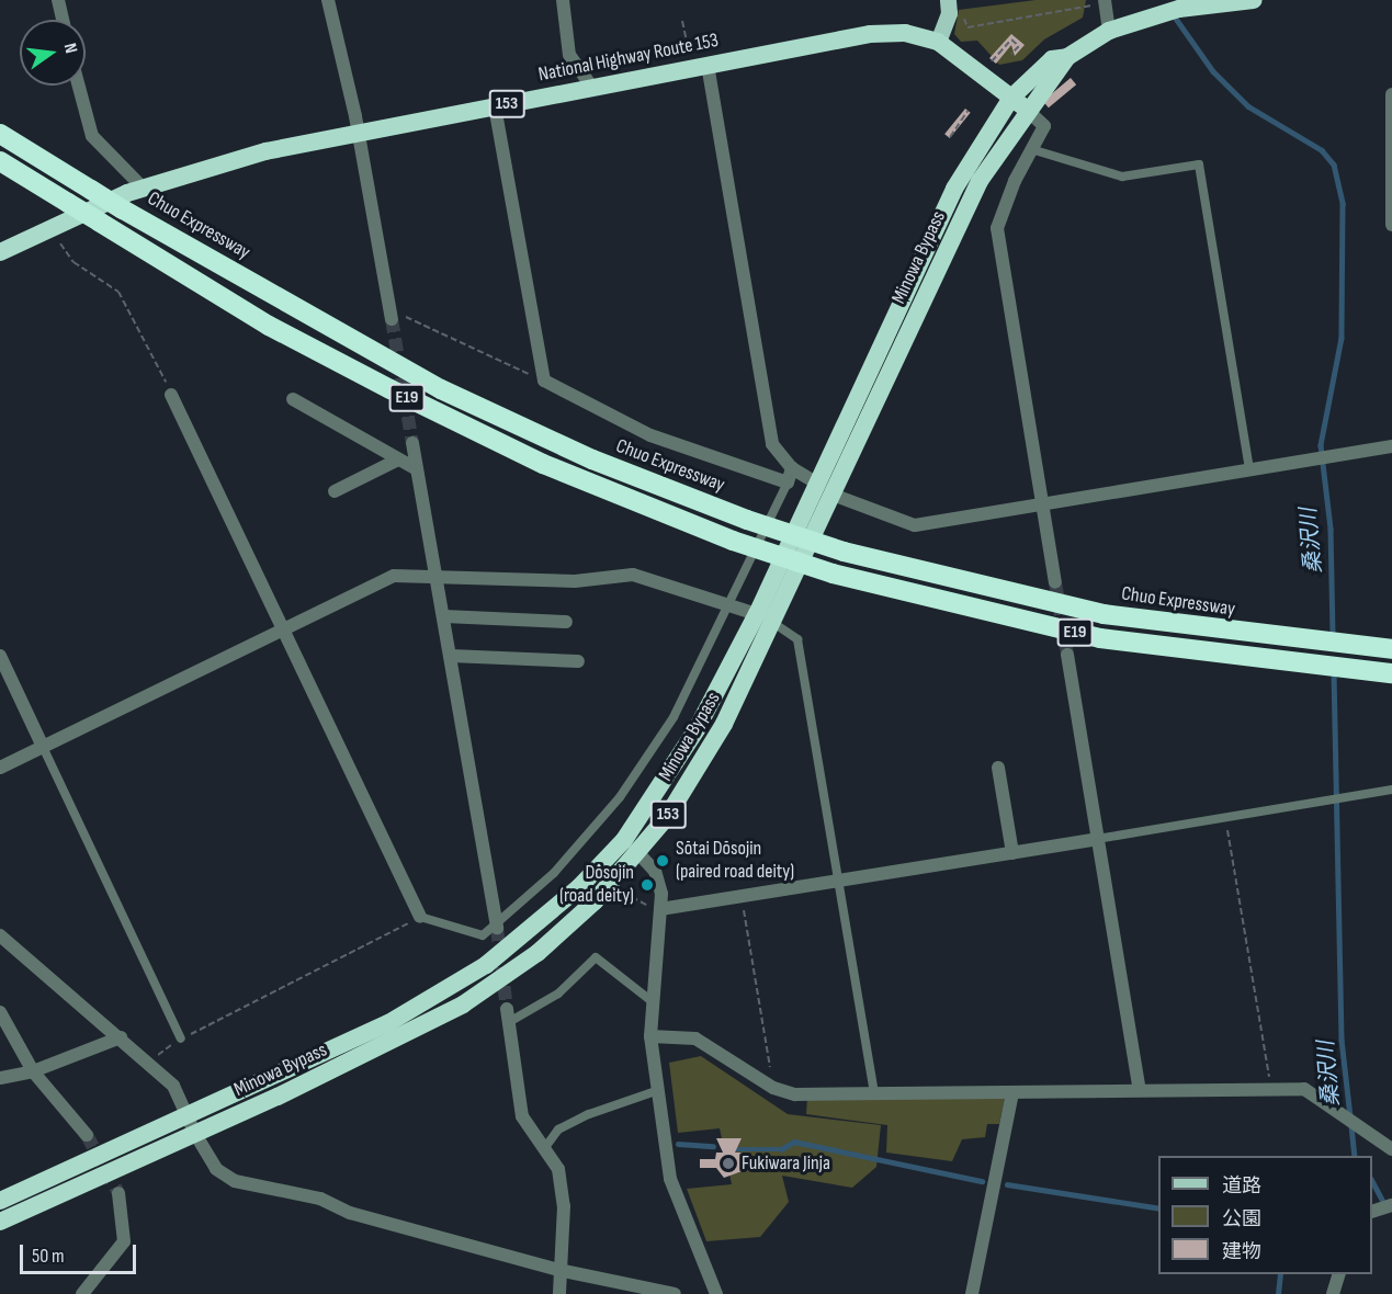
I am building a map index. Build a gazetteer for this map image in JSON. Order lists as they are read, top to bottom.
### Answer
{
  "streets": {
    "highway": [
      "National Highway Route 153",
      "153",
      "Chuo Expressway",
      "Minowa Bypass",
      "E19"
    ]
  },
  "crossings": [
    ["National Highway Route 153", "153"],
    ["National Highway Route 153", "Minowa Bypass"],
    ["153", "Minowa Bypass"]
  ],
  "water": ["桑沢川"],
  "places": ["Sōtai Dōsojin (paired road deity)", "Dōsojin (road deity)", "Fukiwara Jinja"],
  "legend": ["道路", "公園", "建物"],
  "scale_bar": "50 m",
  "north": "right"
}
